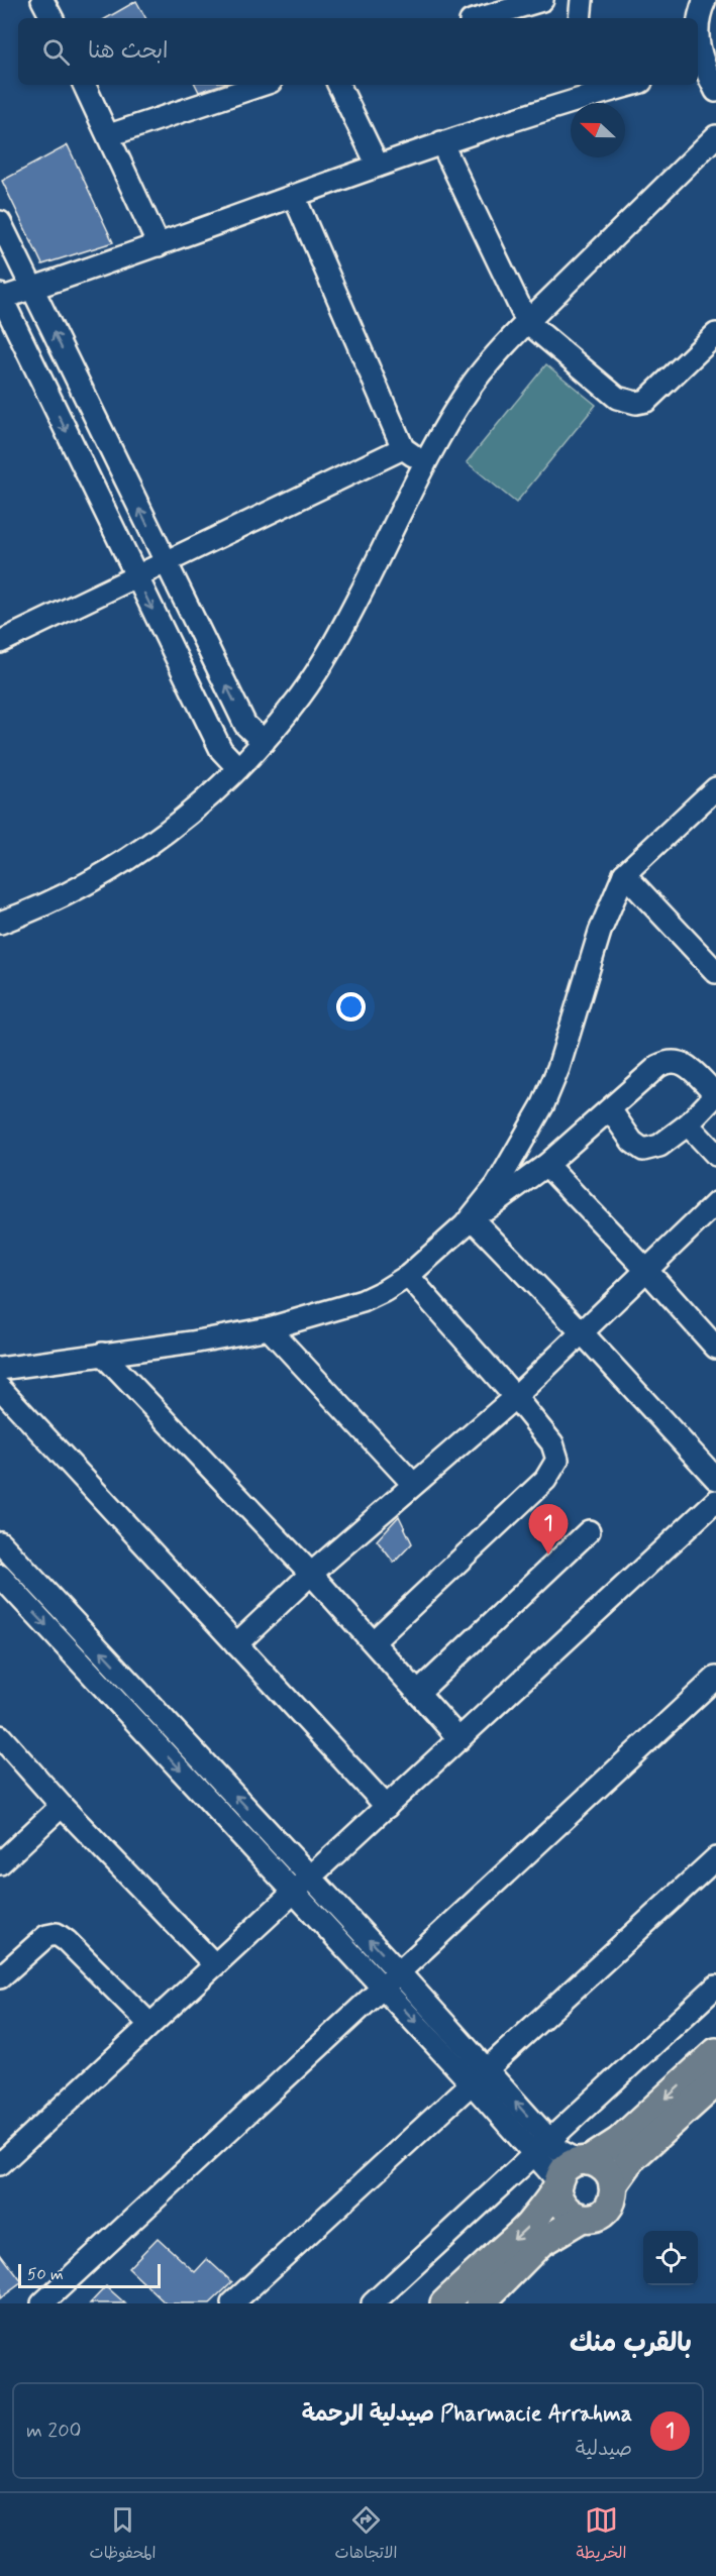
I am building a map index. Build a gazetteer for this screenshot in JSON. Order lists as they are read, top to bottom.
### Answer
{
  "scale_bar": "50 m",
  "north": "left",
  "page": {
    "search": "ابحث هنا",
    "pins": "1",
    "scale": "50 m",
    "heading": "بالقرب منك",
    "list": [
      {
        "mark": "1",
        "name": "Pharmacie Arrahma صيدلية الرحمة",
        "note": "صيدلية",
        "value": "200 m"
      }
    ],
    "nav": ["الخريطة", "الاتجاهات", "المحفوظات"]
  }
}
